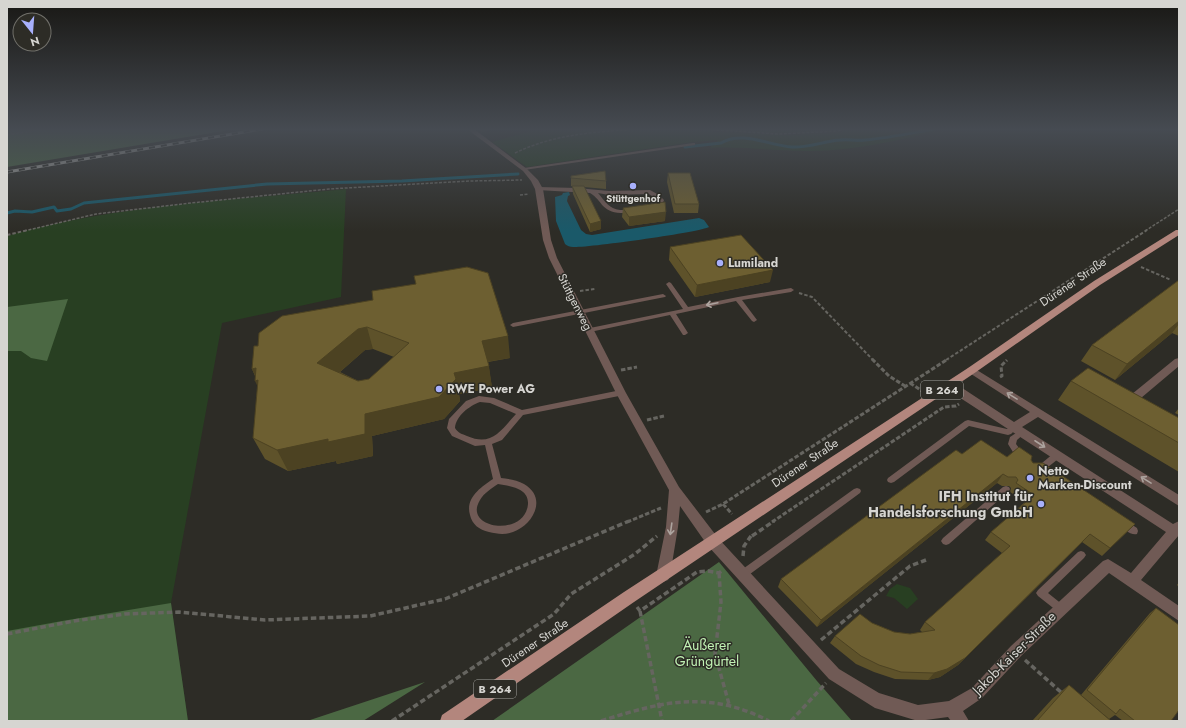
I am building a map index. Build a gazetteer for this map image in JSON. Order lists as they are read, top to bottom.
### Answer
{
  "streets": {
    "main road": ["Dürener Straße", "B 264"],
    "street": ["Stüttgenweg", "Jakob-Kaiser-Straße"]
  },
  "crossings": [
    ["Dürener Straße", "Stüttgenweg"],
    ["Dürener Straße", "Jakob-Kaiser-Straße"],
    ["Stüttgenweg", "Jakob-Kaiser-Straße"]
  ],
  "parks": ["Äußerer Grüngürtel"],
  "places": [
    "Stüttgenhof",
    "Lumiland",
    "RWE Power AG",
    "Netto Marken-Discount",
    "IFH Institut für Handelsforschung GmbH"
  ],
  "north": "bottom"
}
